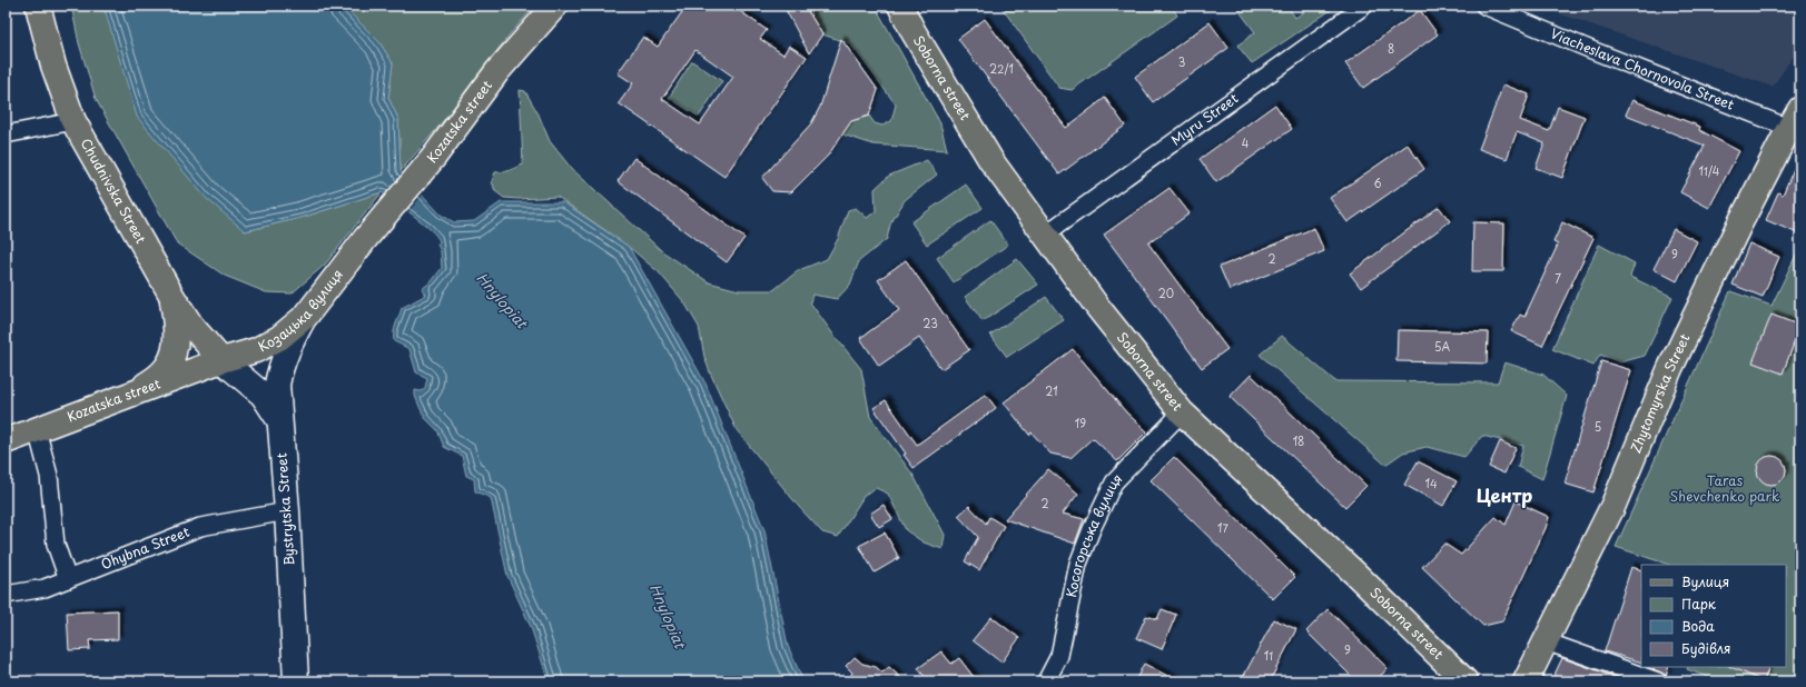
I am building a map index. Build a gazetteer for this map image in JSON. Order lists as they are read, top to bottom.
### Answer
{
  "streets": {
    "main road": [
      "Soborna street",
      "Kozatska street",
      "Chudnivska Street",
      "Козацька вулиця",
      "Zhytomyrska Street"
    ],
    "street": [
      "Viacheslava Chornovola Street",
      "Myru Street",
      "Bystrytska Street",
      "Косогорська вулиця",
      "Ohybna Street"
    ]
  },
  "crossings": [
    ["Viacheslava Chornovola Street", "Zhytomyrska Street"],
    ["Soborna street", "Myru Street"],
    ["Soborna street", "Косогорська вулиця"],
    ["Kozatska street", "Chudnivska Street"],
    ["Kozatska street", "Козацька вулиця"],
    ["Kozatska street", "Bystrytska Street"],
    ["Chudnivska Street", "Козацька вулиця"],
    ["Chudnivska Street", "Bystrytska Street"],
    ["Козацька вулиця", "Bystrytska Street"],
    ["Bystrytska Street", "Ohybna Street"]
  ],
  "districts": ["Центр"],
  "water": ["Hnylopiat"],
  "parks": ["Taras Shevchenko park"],
  "house_numbers": [
    "8",
    "3",
    "22/1",
    "4",
    "11/4",
    "6",
    "9",
    "2",
    "7",
    "20",
    "23",
    "5А",
    "21",
    "19",
    "5",
    "18",
    "14",
    "2",
    "17",
    "9",
    "11"
  ],
  "legend": [
    "Вулиця",
    "Парк",
    "Вода",
    "Будівля"
  ]
}
